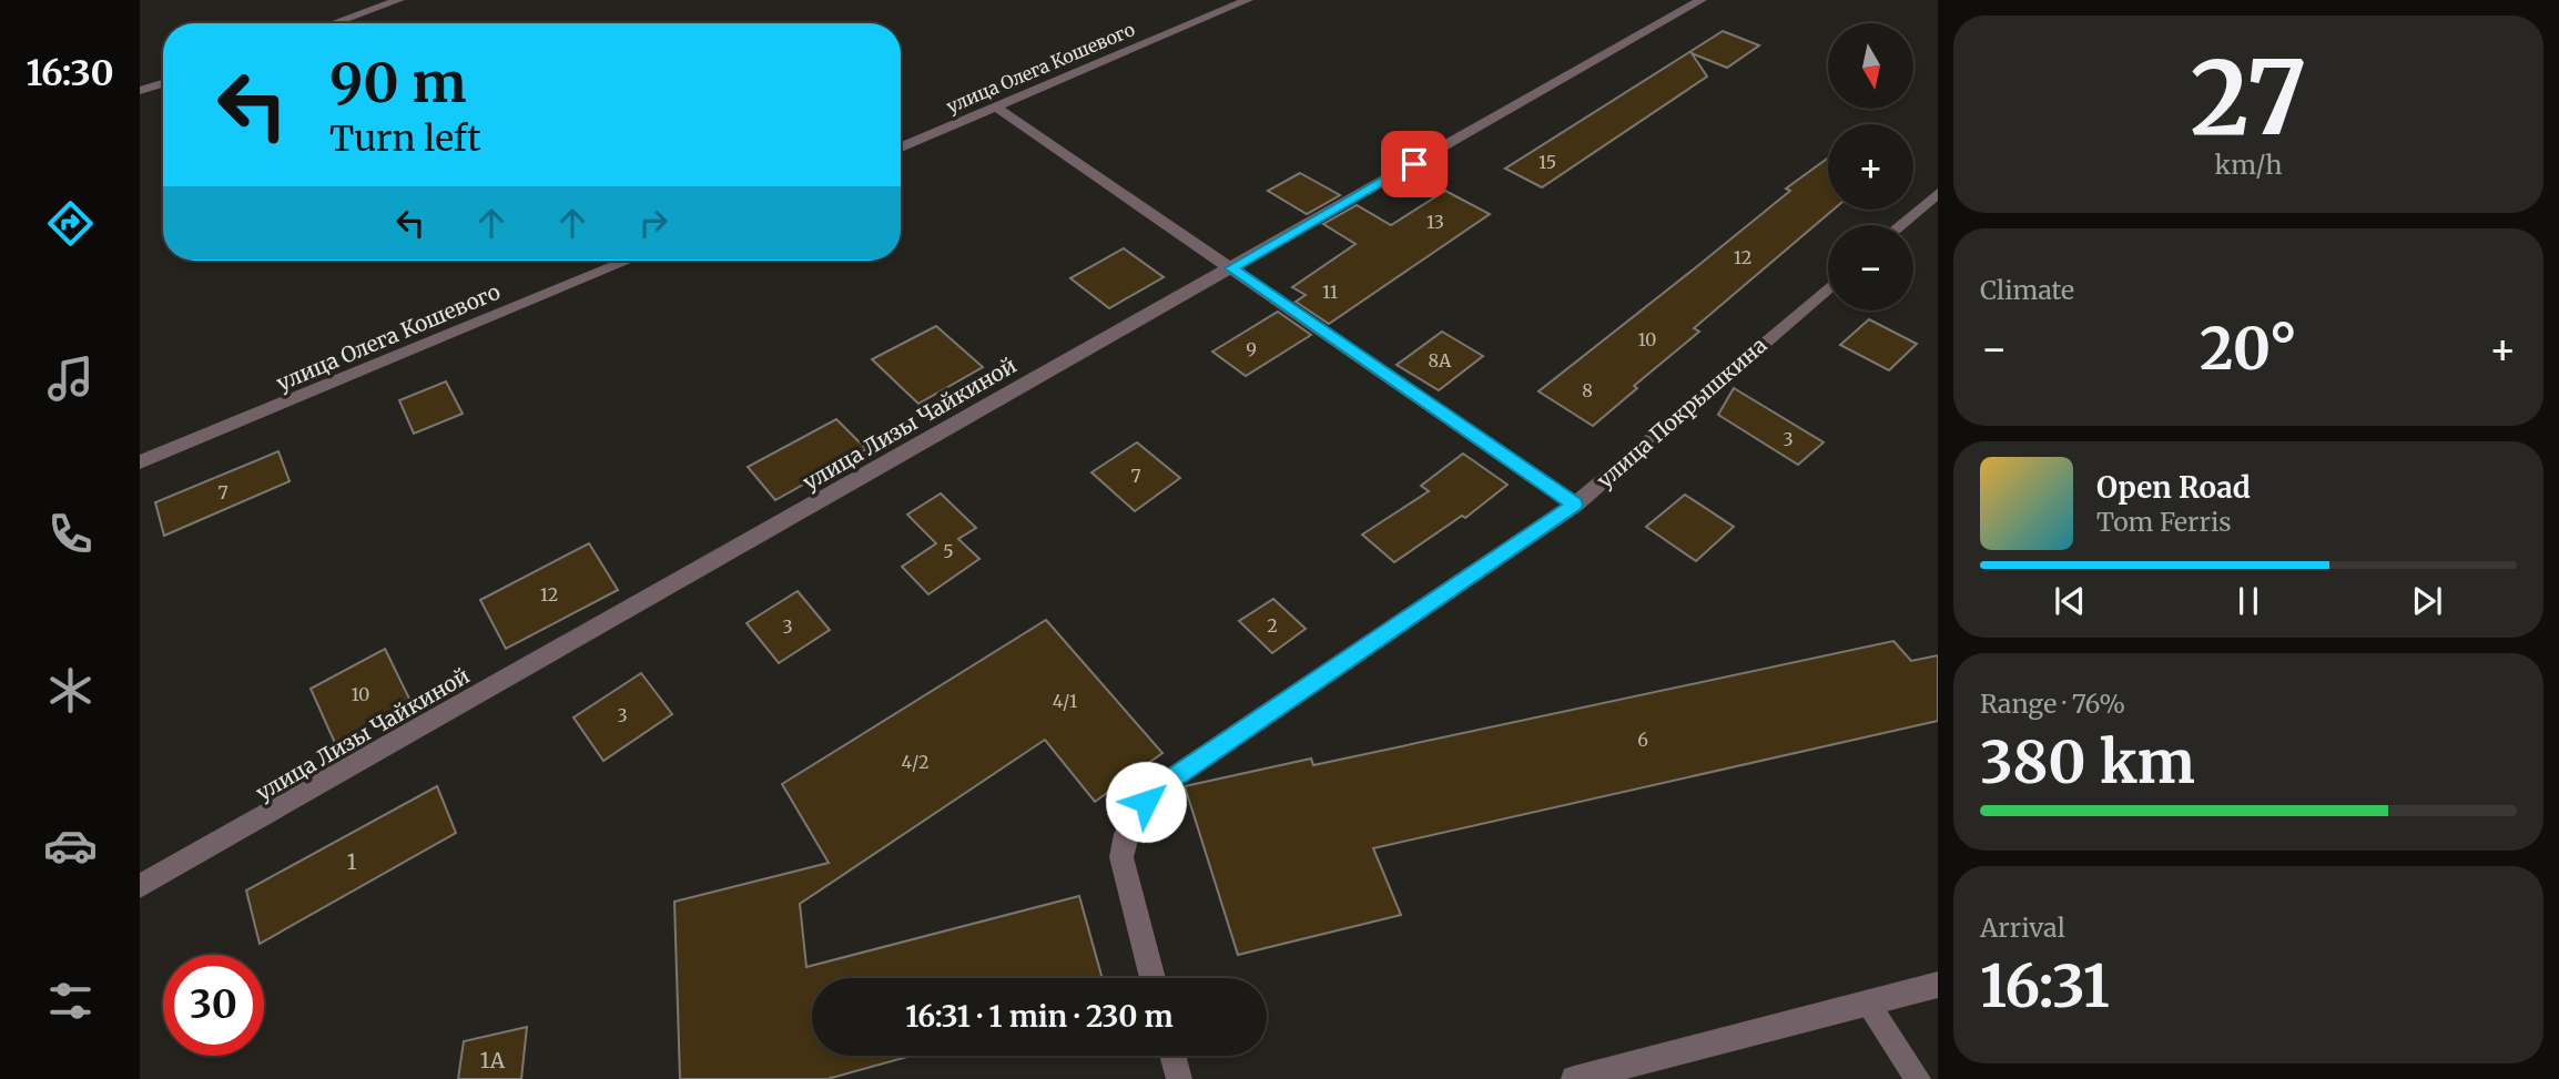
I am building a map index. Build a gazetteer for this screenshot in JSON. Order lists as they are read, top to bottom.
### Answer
{
  "streets": {
    "street": ["улица Олега Кошевого", "улица Покрышкина", "улица Лизы Чайкиной"]
  },
  "house_numbers": [
    "15",
    "13",
    "12",
    "11",
    "10",
    "9",
    "8А",
    "8",
    "3",
    "7",
    "7",
    "5",
    "12",
    "2",
    "3",
    "10",
    "4/1",
    "3",
    "6",
    "4/2",
    "1",
    "1А"
  ],
  "north": "bottom",
  "page": {
    "tabs": "16:30",
    "tile": [
      ["27", "km/h"],
      "Climate",
      ["Range · 76%", "380 km"],
      ["Arrival", "16:31"]
    ],
    "map_buttons": ["+", "−"],
    "turn": ["90 m", "Turn left"],
    "heat": ["−", "20°", "+"],
    "song": ["Open Road", "Tom Ferris"],
    "limit": "30",
    "trip": "16:31 · 1 min · 230 m"
  }
}
